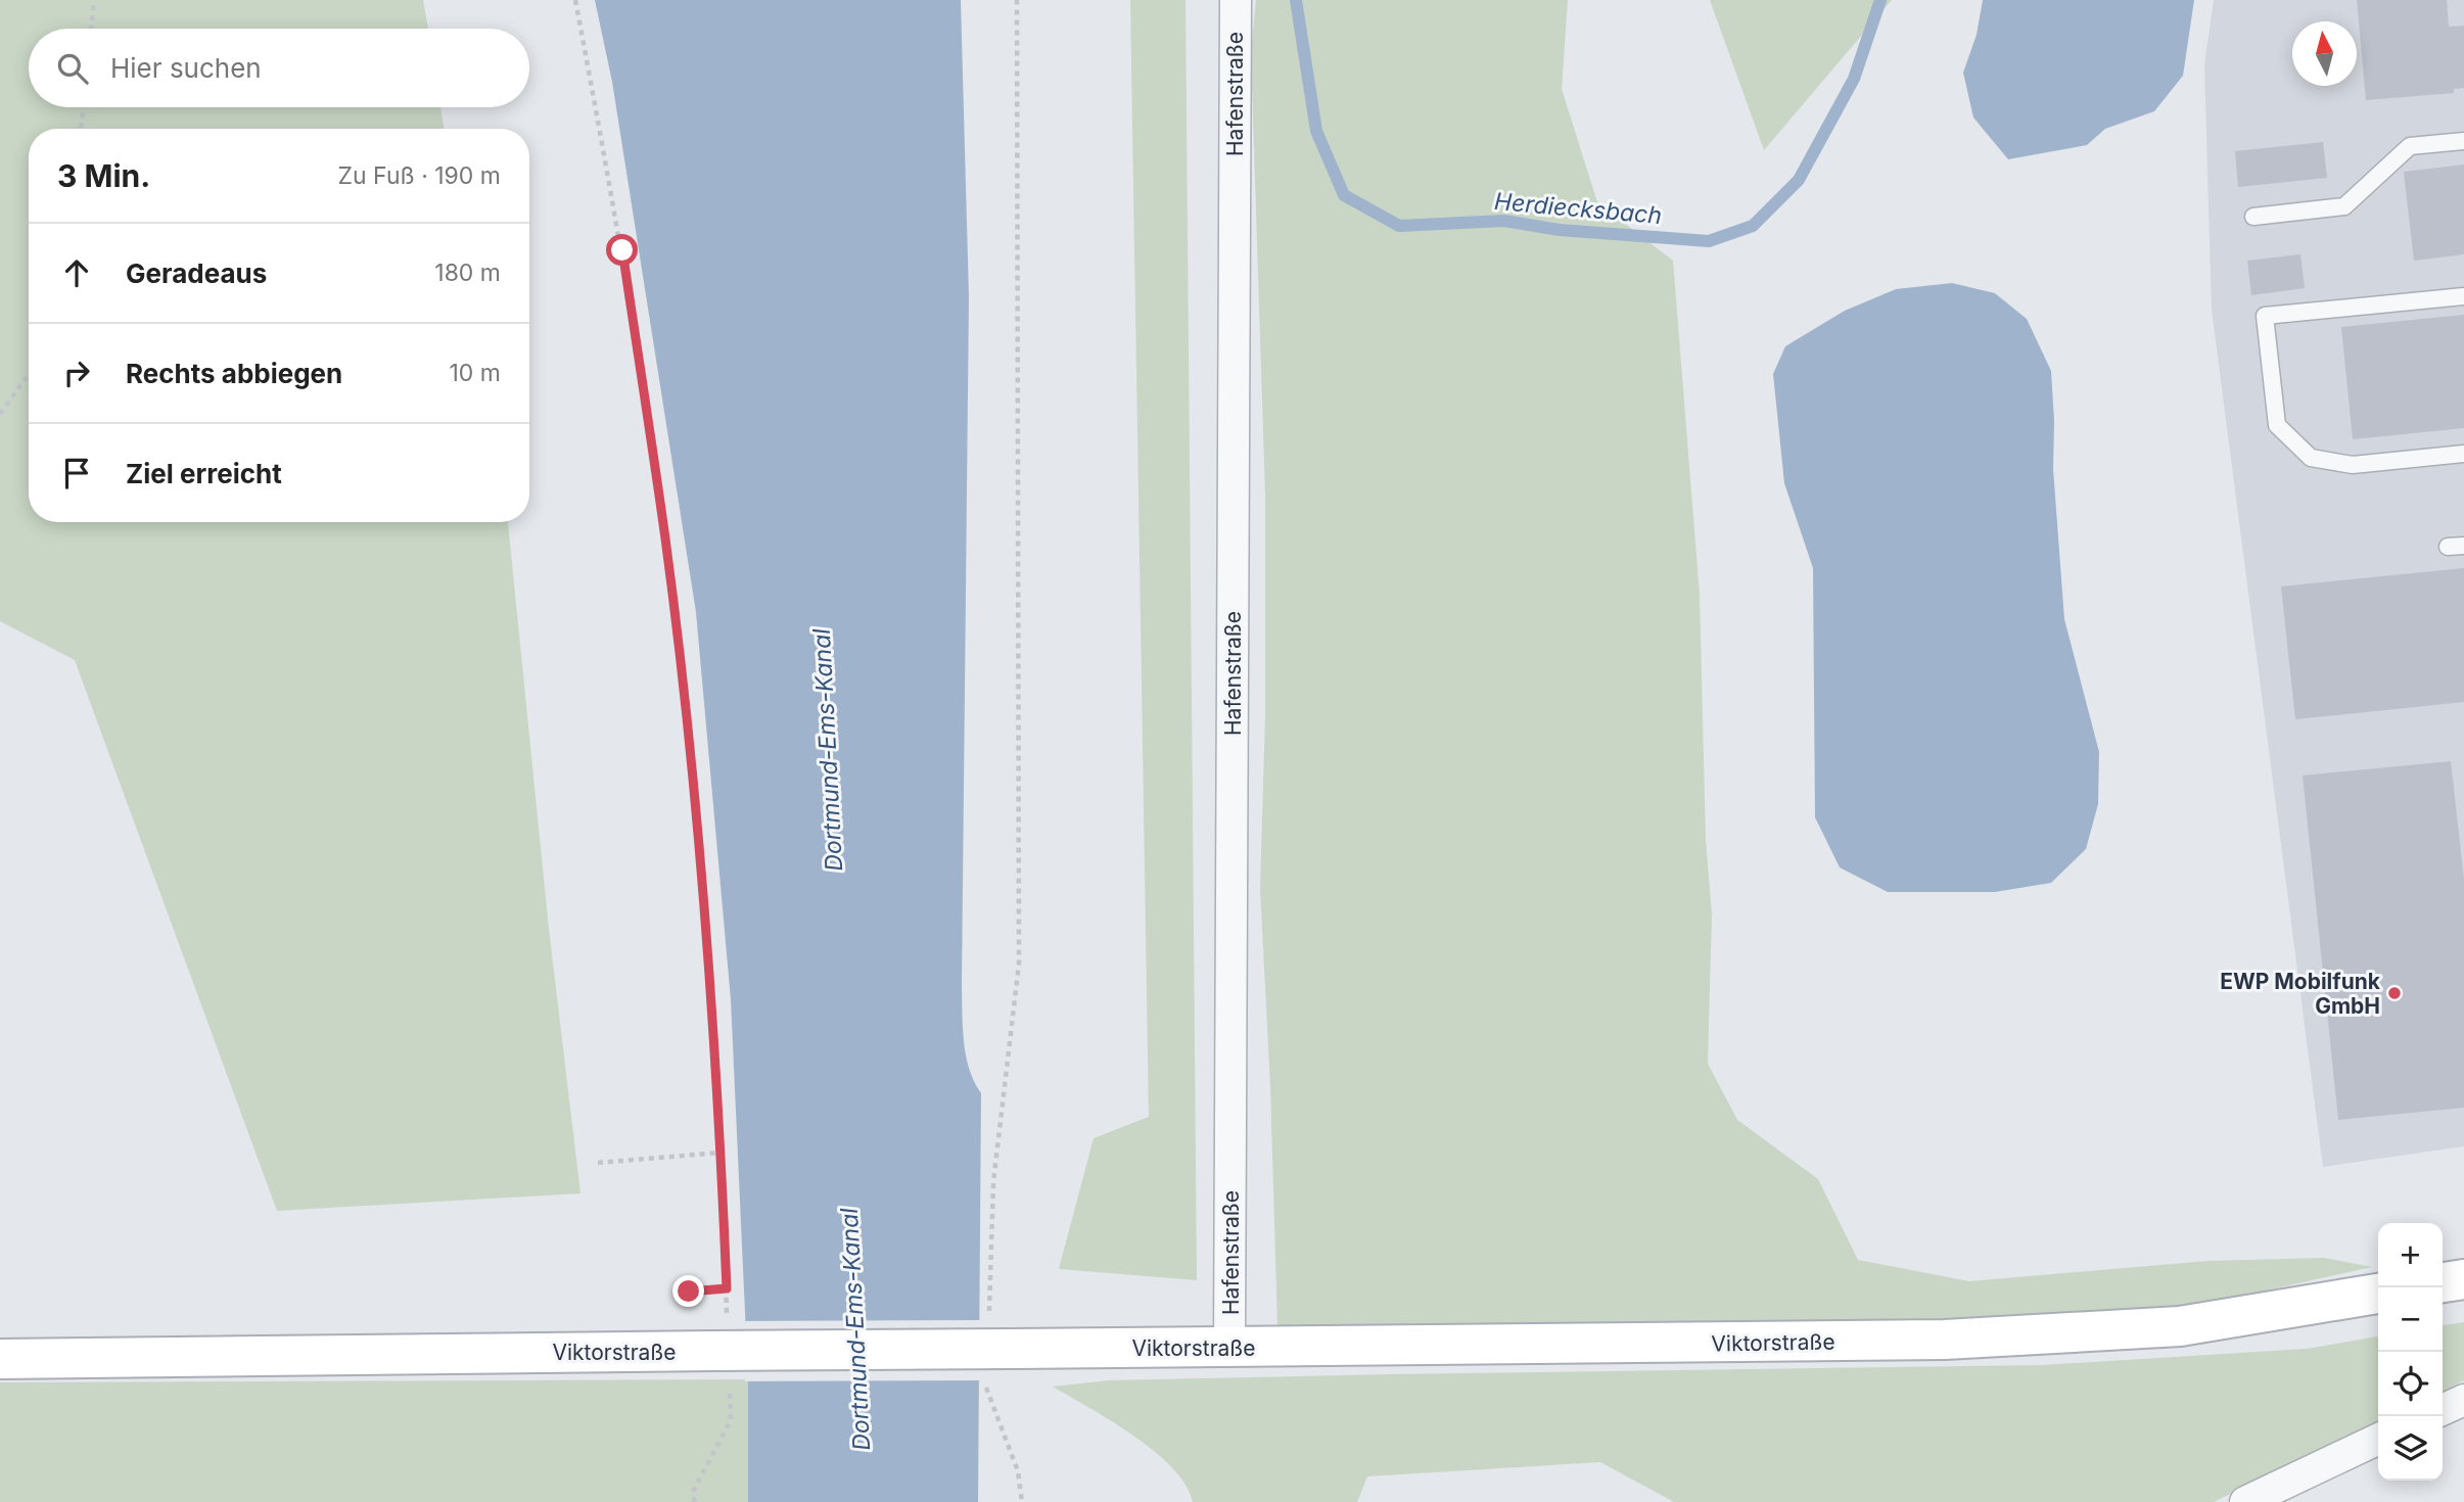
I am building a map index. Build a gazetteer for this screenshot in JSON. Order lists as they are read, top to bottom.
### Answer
{
  "streets": {
    "main road": ["Viktorstraße"],
    "street": ["Hafenstraße"]
  },
  "crossings": [
    ["Hafenstraße", "Viktorstraße"]
  ],
  "water": ["Herdiecksbach", "Dortmund-Ems-Kanal"],
  "places": ["EWP Mobilfunk GmbH"],
  "north": "top",
  "page": {
    "search": "Hier suchen",
    "heading": ["3 Min.", "Zu Fuß · 190 m"],
    "list": [
      ["Geradeaus", "180 m"],
      ["Rechts abbiegen", "10 m"],
      "Ziel erreicht"
    ],
    "map_buttons": ["+", "−"]
  }
}
